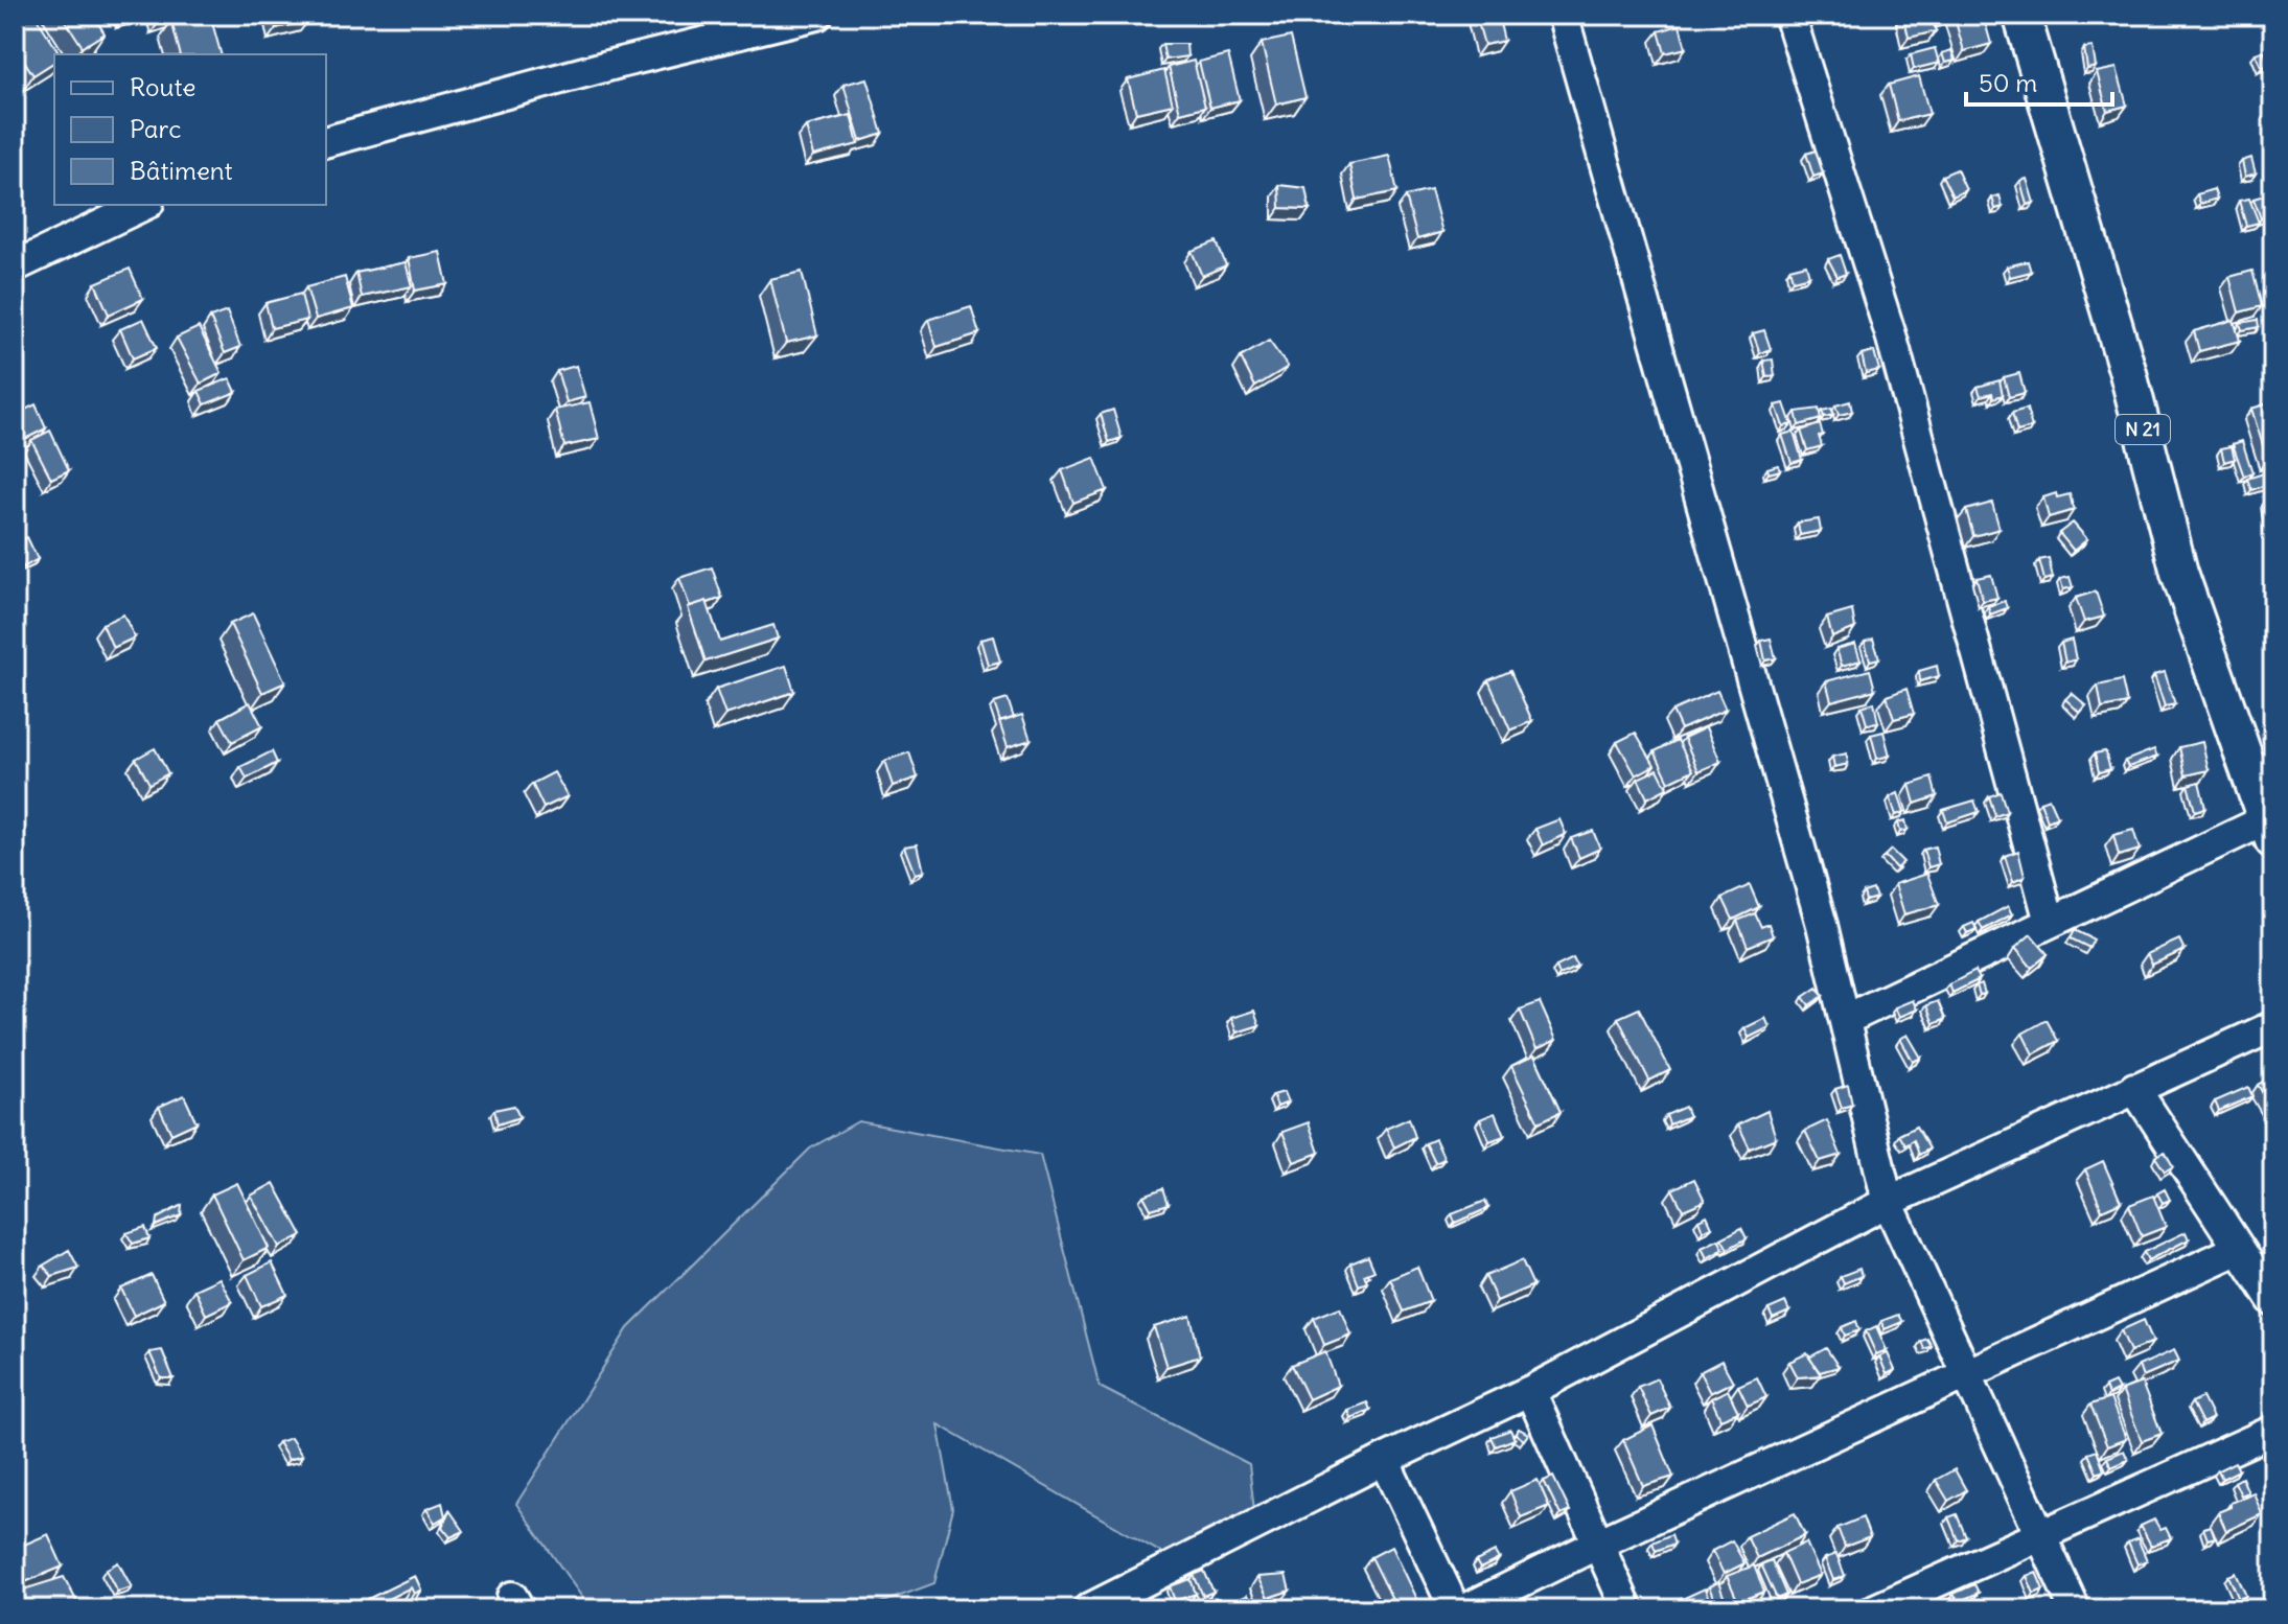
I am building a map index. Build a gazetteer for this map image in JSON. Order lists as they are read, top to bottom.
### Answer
{
  "streets": {
    "main road": ["N 21"]
  },
  "legend": ["Route", "Parc", "Bâtiment"],
  "scale_bar": "50 m"
}
